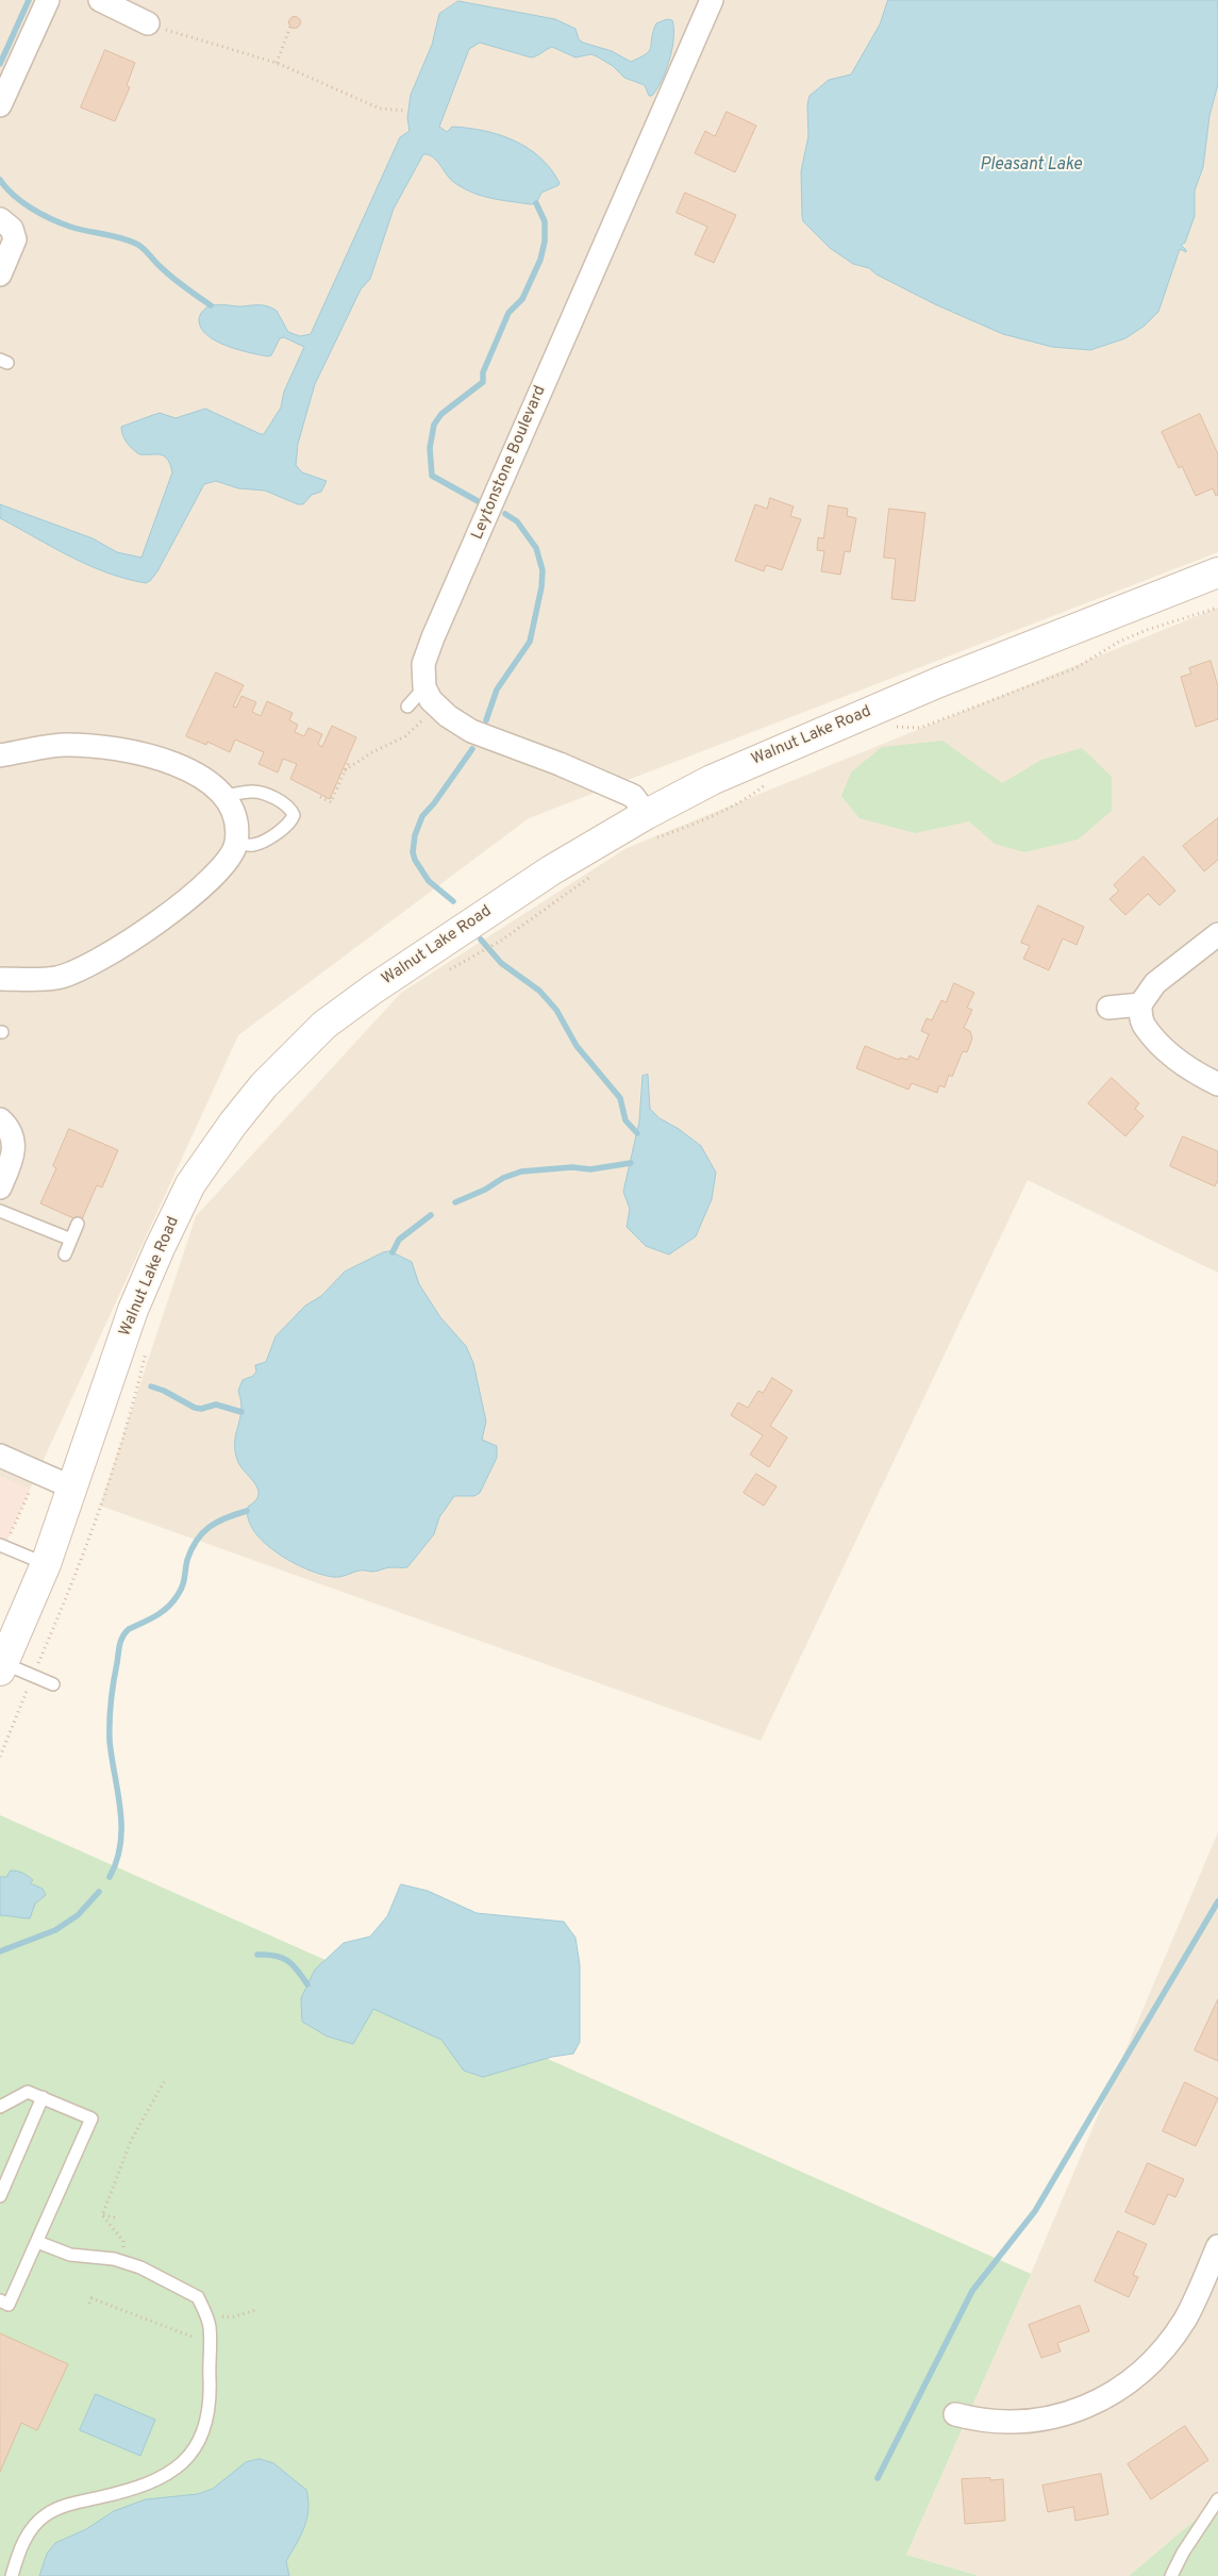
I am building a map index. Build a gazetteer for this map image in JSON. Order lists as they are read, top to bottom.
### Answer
{
  "streets": {
    "street": ["Leytonstone Boulevard", "Walnut Lake Road"]
  },
  "water": ["Pleasant Lake"]
}
